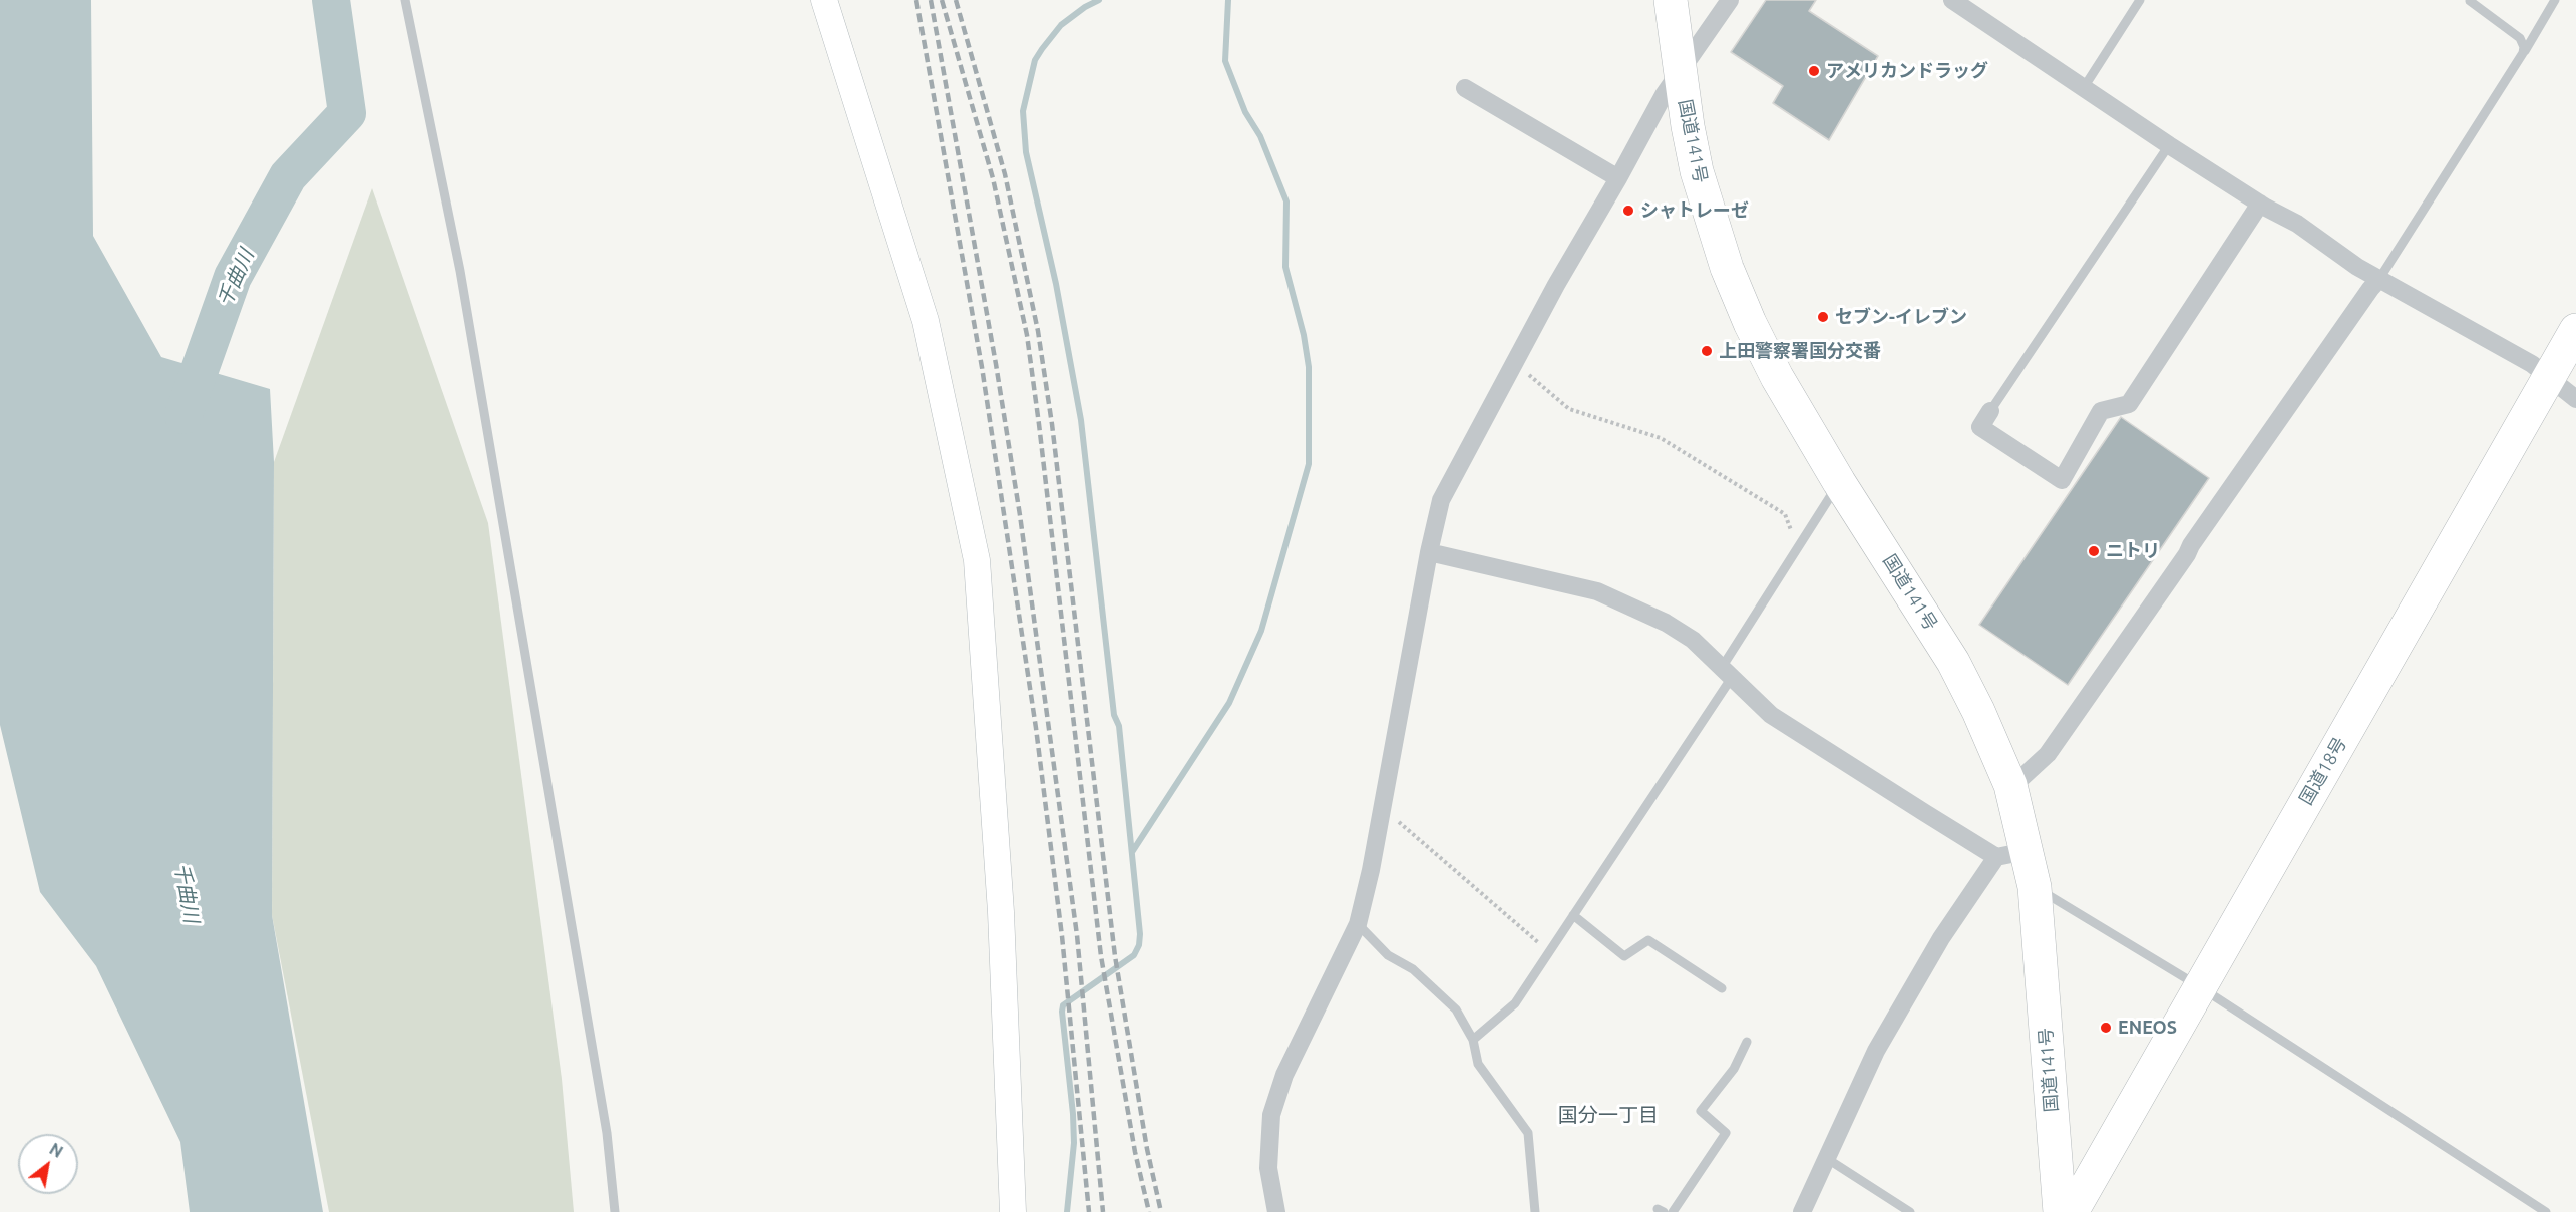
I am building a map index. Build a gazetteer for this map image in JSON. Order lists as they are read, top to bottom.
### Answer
{
  "streets": {
    "highway": ["国道141号", "国道18号"]
  },
  "districts": ["国分一丁目"],
  "water": ["千曲川"],
  "places": [
    "アメリカンドラッグ",
    "シャトレーゼ",
    "セブン-イレブン",
    "上田警察署国分交番",
    "ニトリ",
    "ENEOS"
  ],
  "north": "top right"
}
